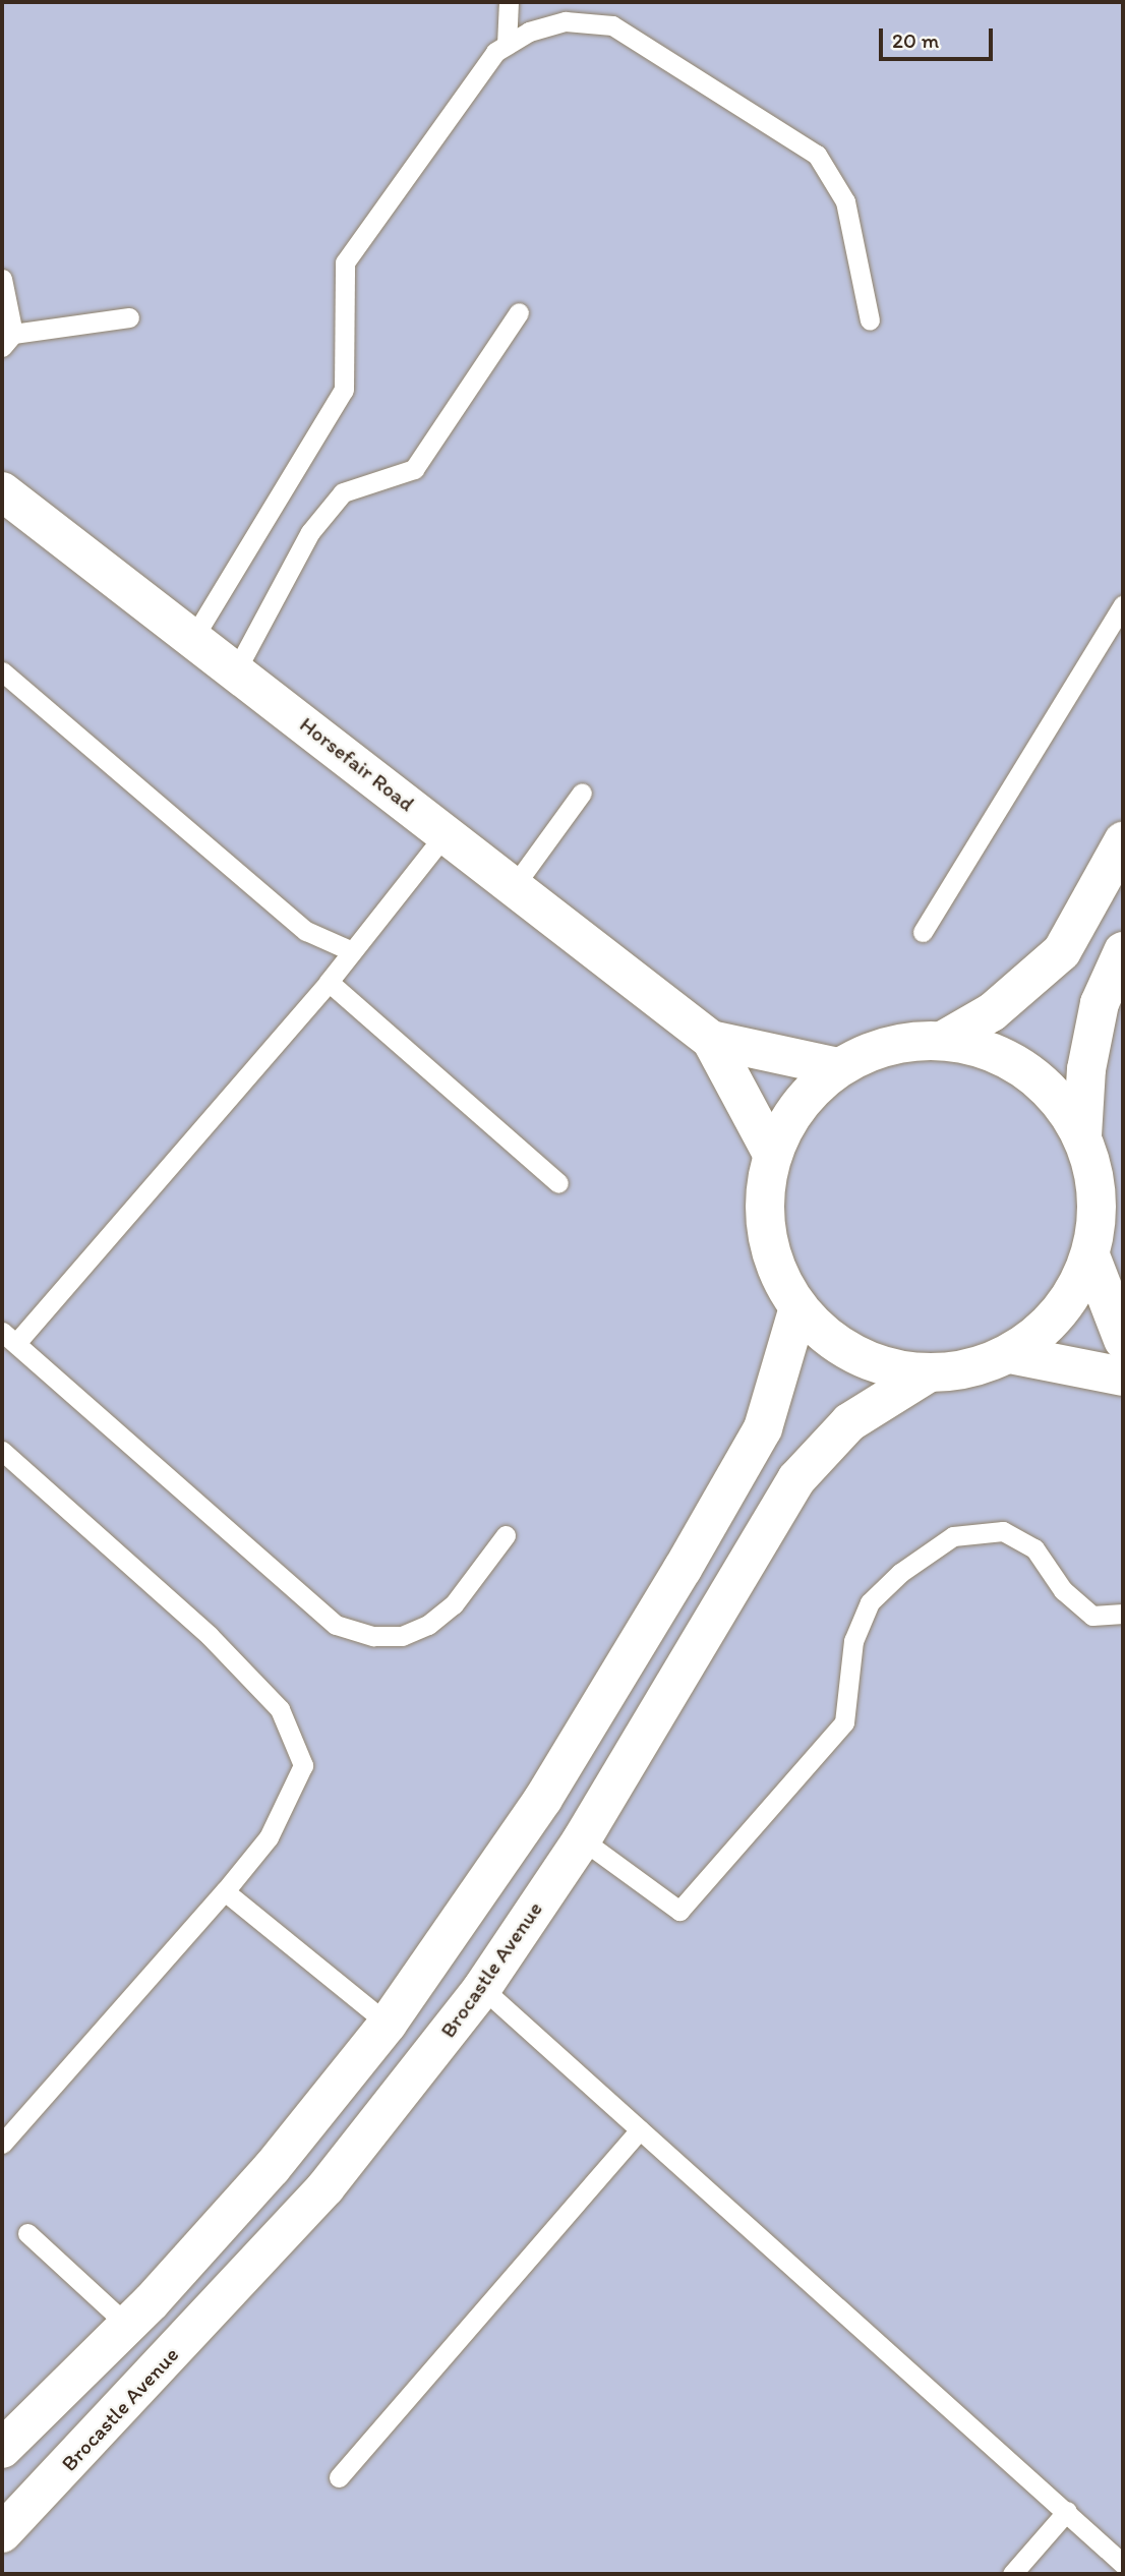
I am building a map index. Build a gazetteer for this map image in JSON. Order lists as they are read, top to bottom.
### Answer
{
  "streets": {
    "street": ["Horsefair Road", "Brocastle Avenue"]
  },
  "scale_bar": "20 m"
}
